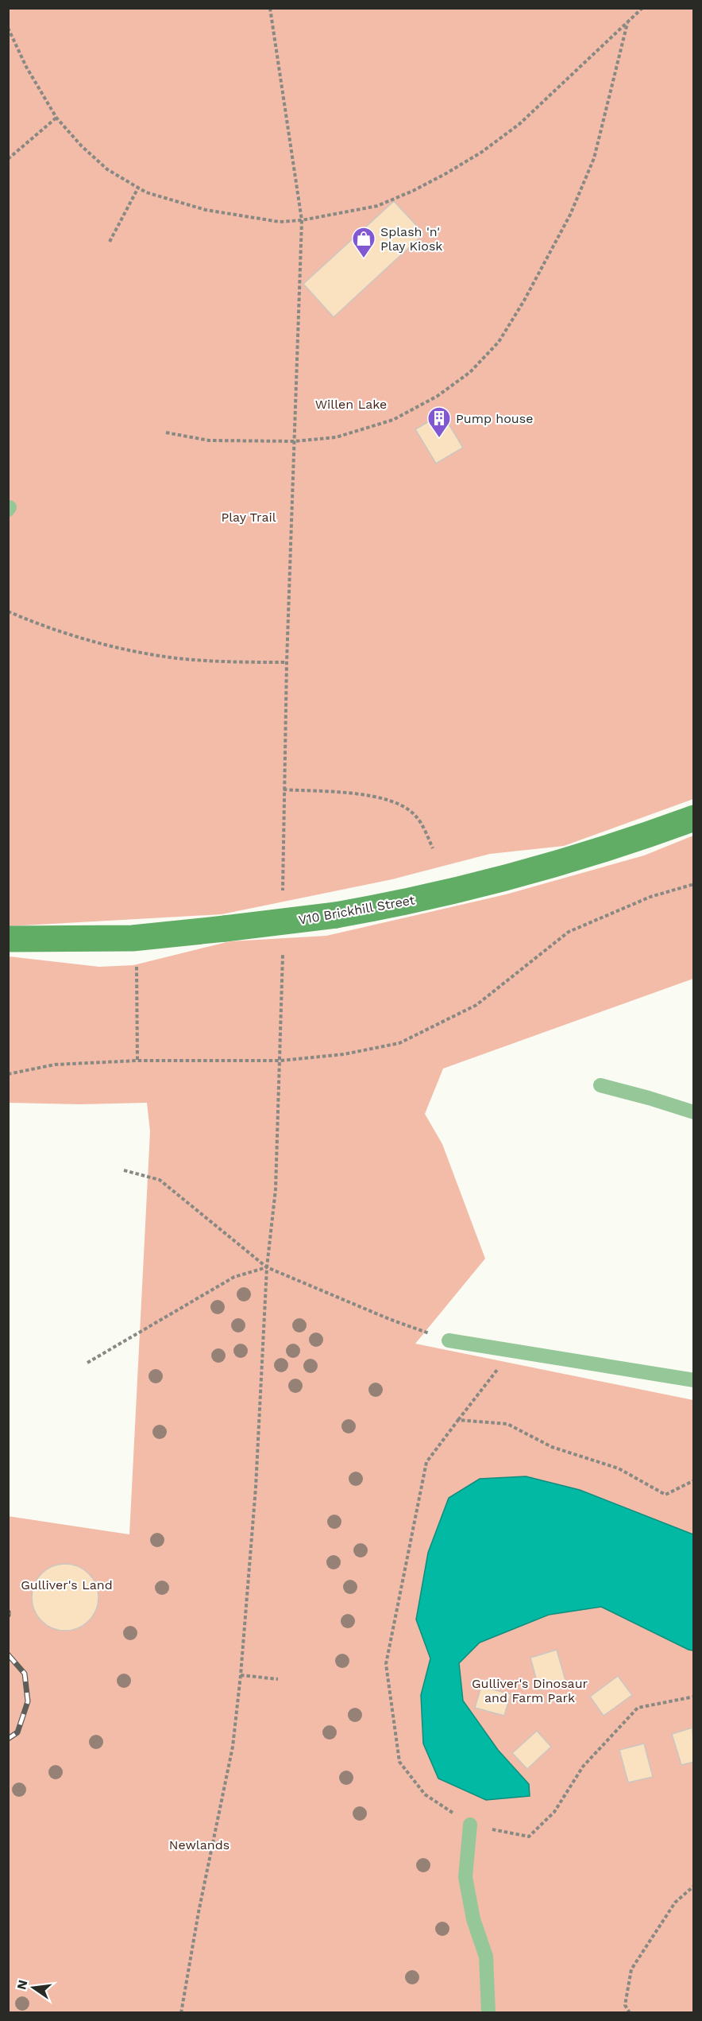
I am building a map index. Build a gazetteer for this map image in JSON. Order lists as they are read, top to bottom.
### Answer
{
  "streets": {
    "street": ["V10 Brickhill Street"]
  },
  "parks": [
    "Willen Lake",
    "Play Trail",
    "Gulliver's Land",
    "Gulliver's Dinosaur and Farm Park",
    "Newlands"
  ],
  "places": {
    "shop": ["Splash 'n' Play Kiosk"],
    "building": ["Pump house"]
  },
  "north": "left"
}
